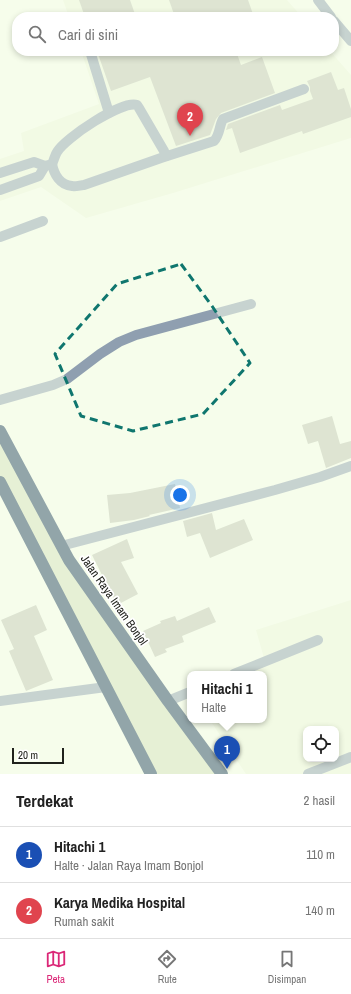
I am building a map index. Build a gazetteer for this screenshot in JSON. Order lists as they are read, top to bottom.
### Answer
{
  "streets": {
    "highway": ["Jalan Raya Imam Bonjol"]
  },
  "scale_bar": "20 m",
  "page": {
    "search": "Cari di sini",
    "pins": ["2", "1"],
    "popup": ["Hitachi 1", "Halte"],
    "scale": "20 m",
    "heading": ["Terdekat", "2 hasil"],
    "list": [
      {
        "mark": "1",
        "name": "Hitachi 1",
        "note": "Halte · Jalan Raya Imam Bonjol",
        "value": "110 m"
      },
      {
        "mark": "2",
        "name": "Karya Medika Hospital",
        "note": "Rumah sakit",
        "value": "140 m"
      }
    ],
    "nav": ["Peta", "Rute", "Disimpan"]
  }
}
